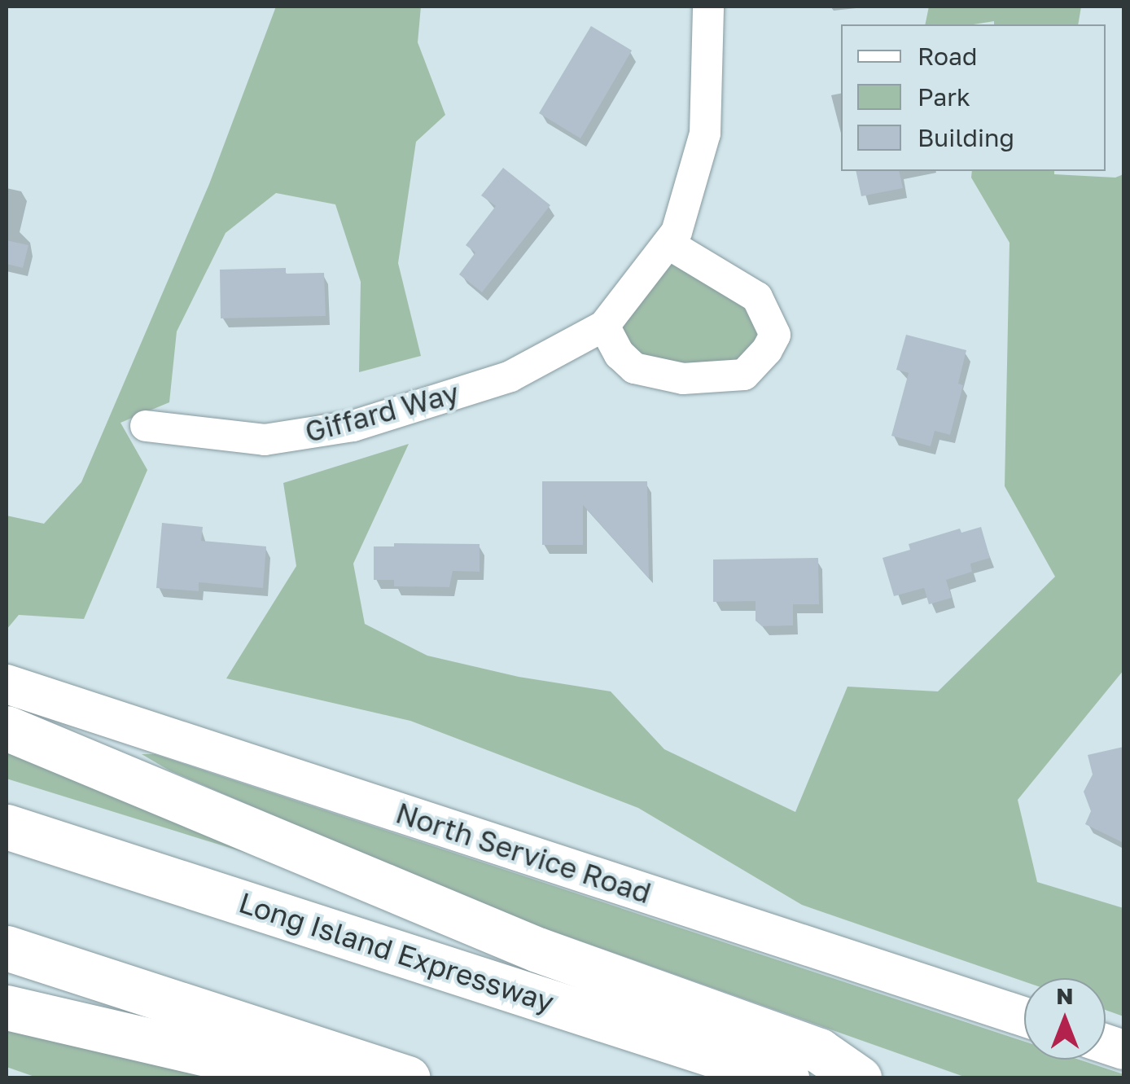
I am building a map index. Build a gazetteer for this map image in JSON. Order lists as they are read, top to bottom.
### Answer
{
  "streets": {
    "highway": ["Long Island Expressway"],
    "main road": ["North Service Road"],
    "street": ["Giffard Way"]
  },
  "legend": ["Road", "Park", "Building"],
  "north": "top"
}
